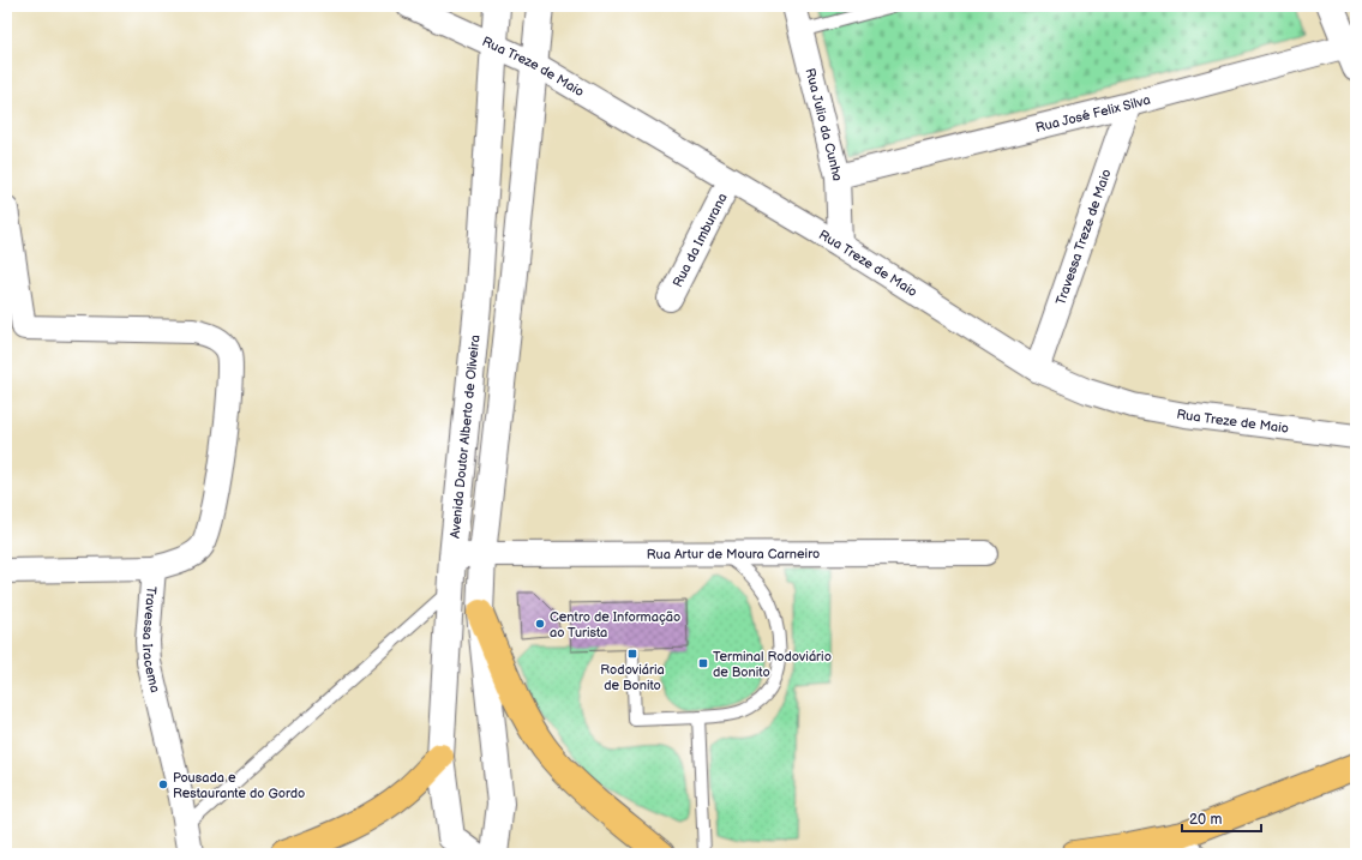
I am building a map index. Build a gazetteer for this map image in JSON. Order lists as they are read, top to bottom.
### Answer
{
  "streets": {
    "street": [
      "Rua Treze de Maio",
      "Rua José Felix Silva",
      "Rua Julio da Cunha",
      "Travessa Treze de Maio",
      "Rua da Imburana",
      "Avenida Doutor Alberto de Oliveira",
      "Rua Artur de Moura Carneiro",
      "Travessa Iracema"
    ]
  },
  "crossings": [
    ["Rua Treze de Maio", "Rua Julio da Cunha"],
    ["Rua Treze de Maio", "Travessa Treze de Maio"],
    ["Rua Treze de Maio", "Rua da Imburana"],
    ["Rua Treze de Maio", "Avenida Doutor Alberto de Oliveira"],
    ["Rua José Felix Silva", "Rua Julio da Cunha"],
    ["Rua José Felix Silva", "Travessa Treze de Maio"],
    ["Avenida Doutor Alberto de Oliveira", "Rua Artur de Moura Carneiro"]
  ],
  "places": {
    "other": ["Centro de Informação ao Turista", "Pousada e Restaurante do Gordo"],
    "transit": ["Rodoviária de Bonito", "Terminal Rodoviário de Bonito"]
  },
  "scale_bar": "20 m"
}
